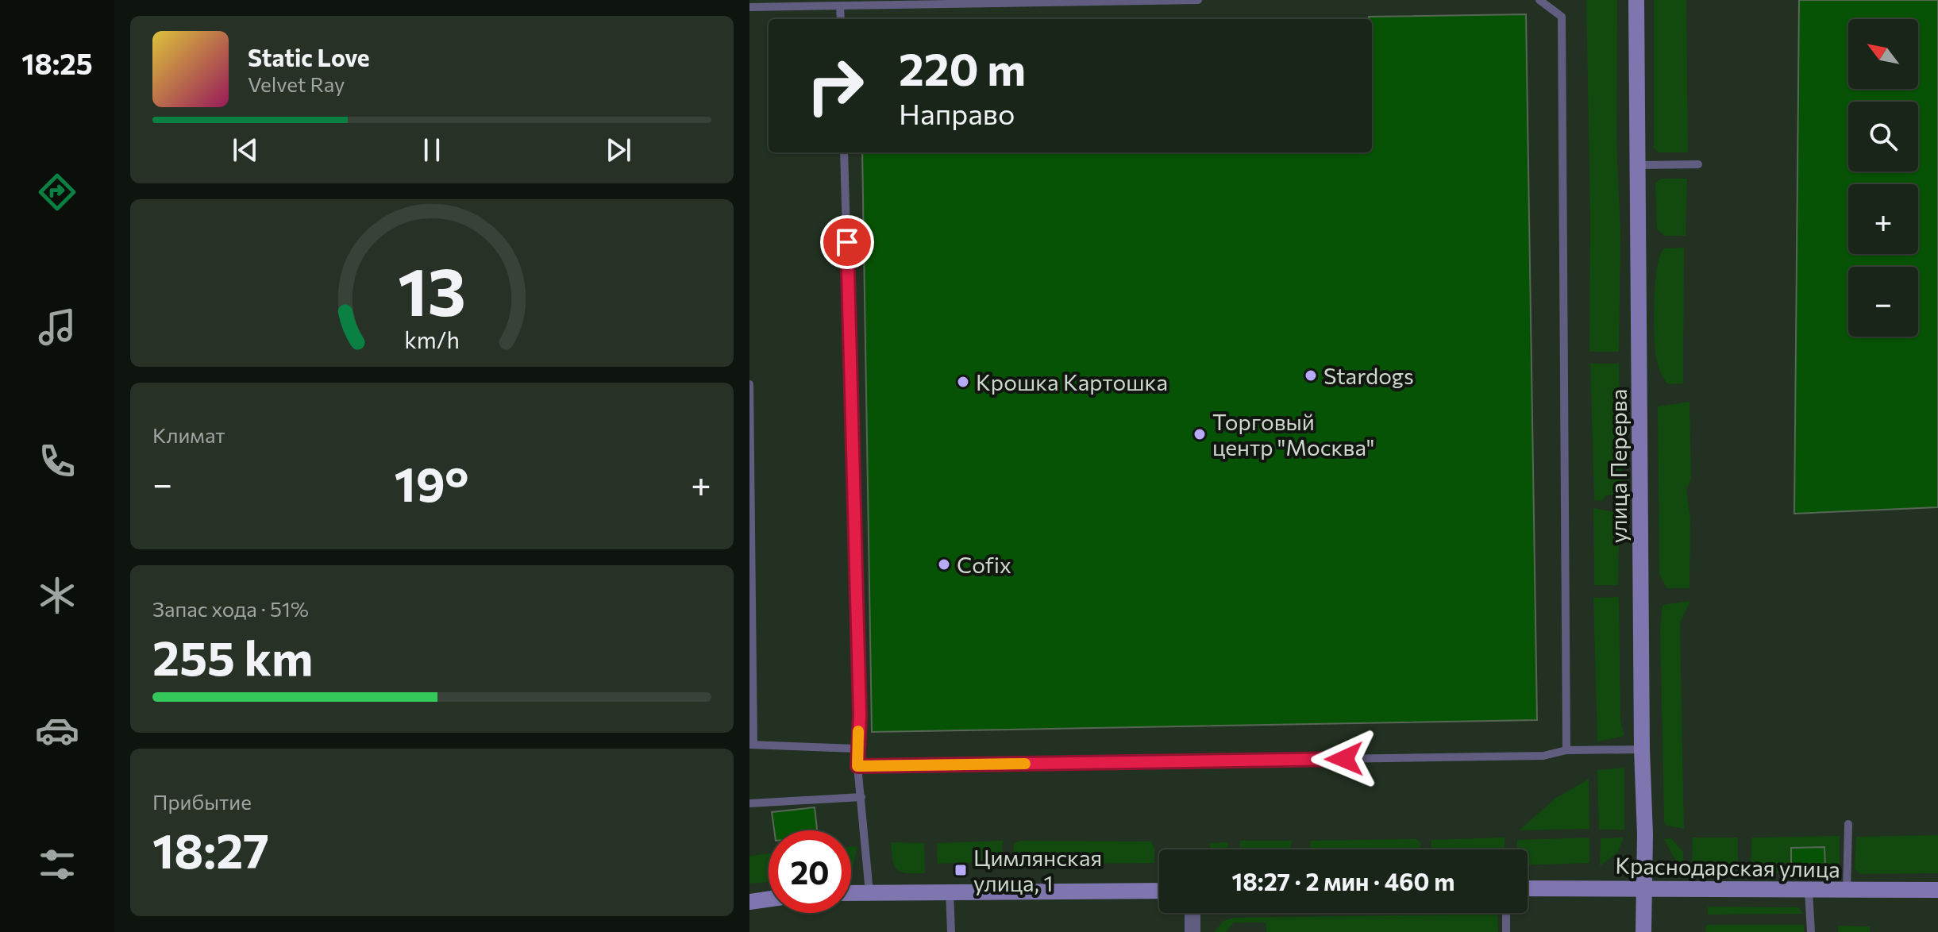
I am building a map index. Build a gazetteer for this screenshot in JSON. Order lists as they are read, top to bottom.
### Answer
{
  "streets": {
    "street": ["улица Перерва", "Краснодарская улица"]
  },
  "crossings": [
    ["улица Перерва", "Краснодарская улица"]
  ],
  "places": {
    "other": [
      "Stardogs",
      "Крошка Картошка",
      "Торговый центр \"Москва\"",
      "Cofix"
    ],
    "transit": ["Цимлянская улица, 1"]
  },
  "north": "top left",
  "page": {
    "tabs": "18:25",
    "map_buttons": ["+", "−"],
    "turn": ["220 m", "Направо"],
    "song": ["Static Love", "Velvet Ray"],
    "tile": [
      "Климат",
      ["Запас хода · 51%", "255 km"],
      ["Прибытие", "18:27"]
    ],
    "heat": ["−", "19°", "+"],
    "limit": "20",
    "trip": "18:27 · 2 мин · 460 m",
    "gauge": ["13", "km/h"]
  }
}
